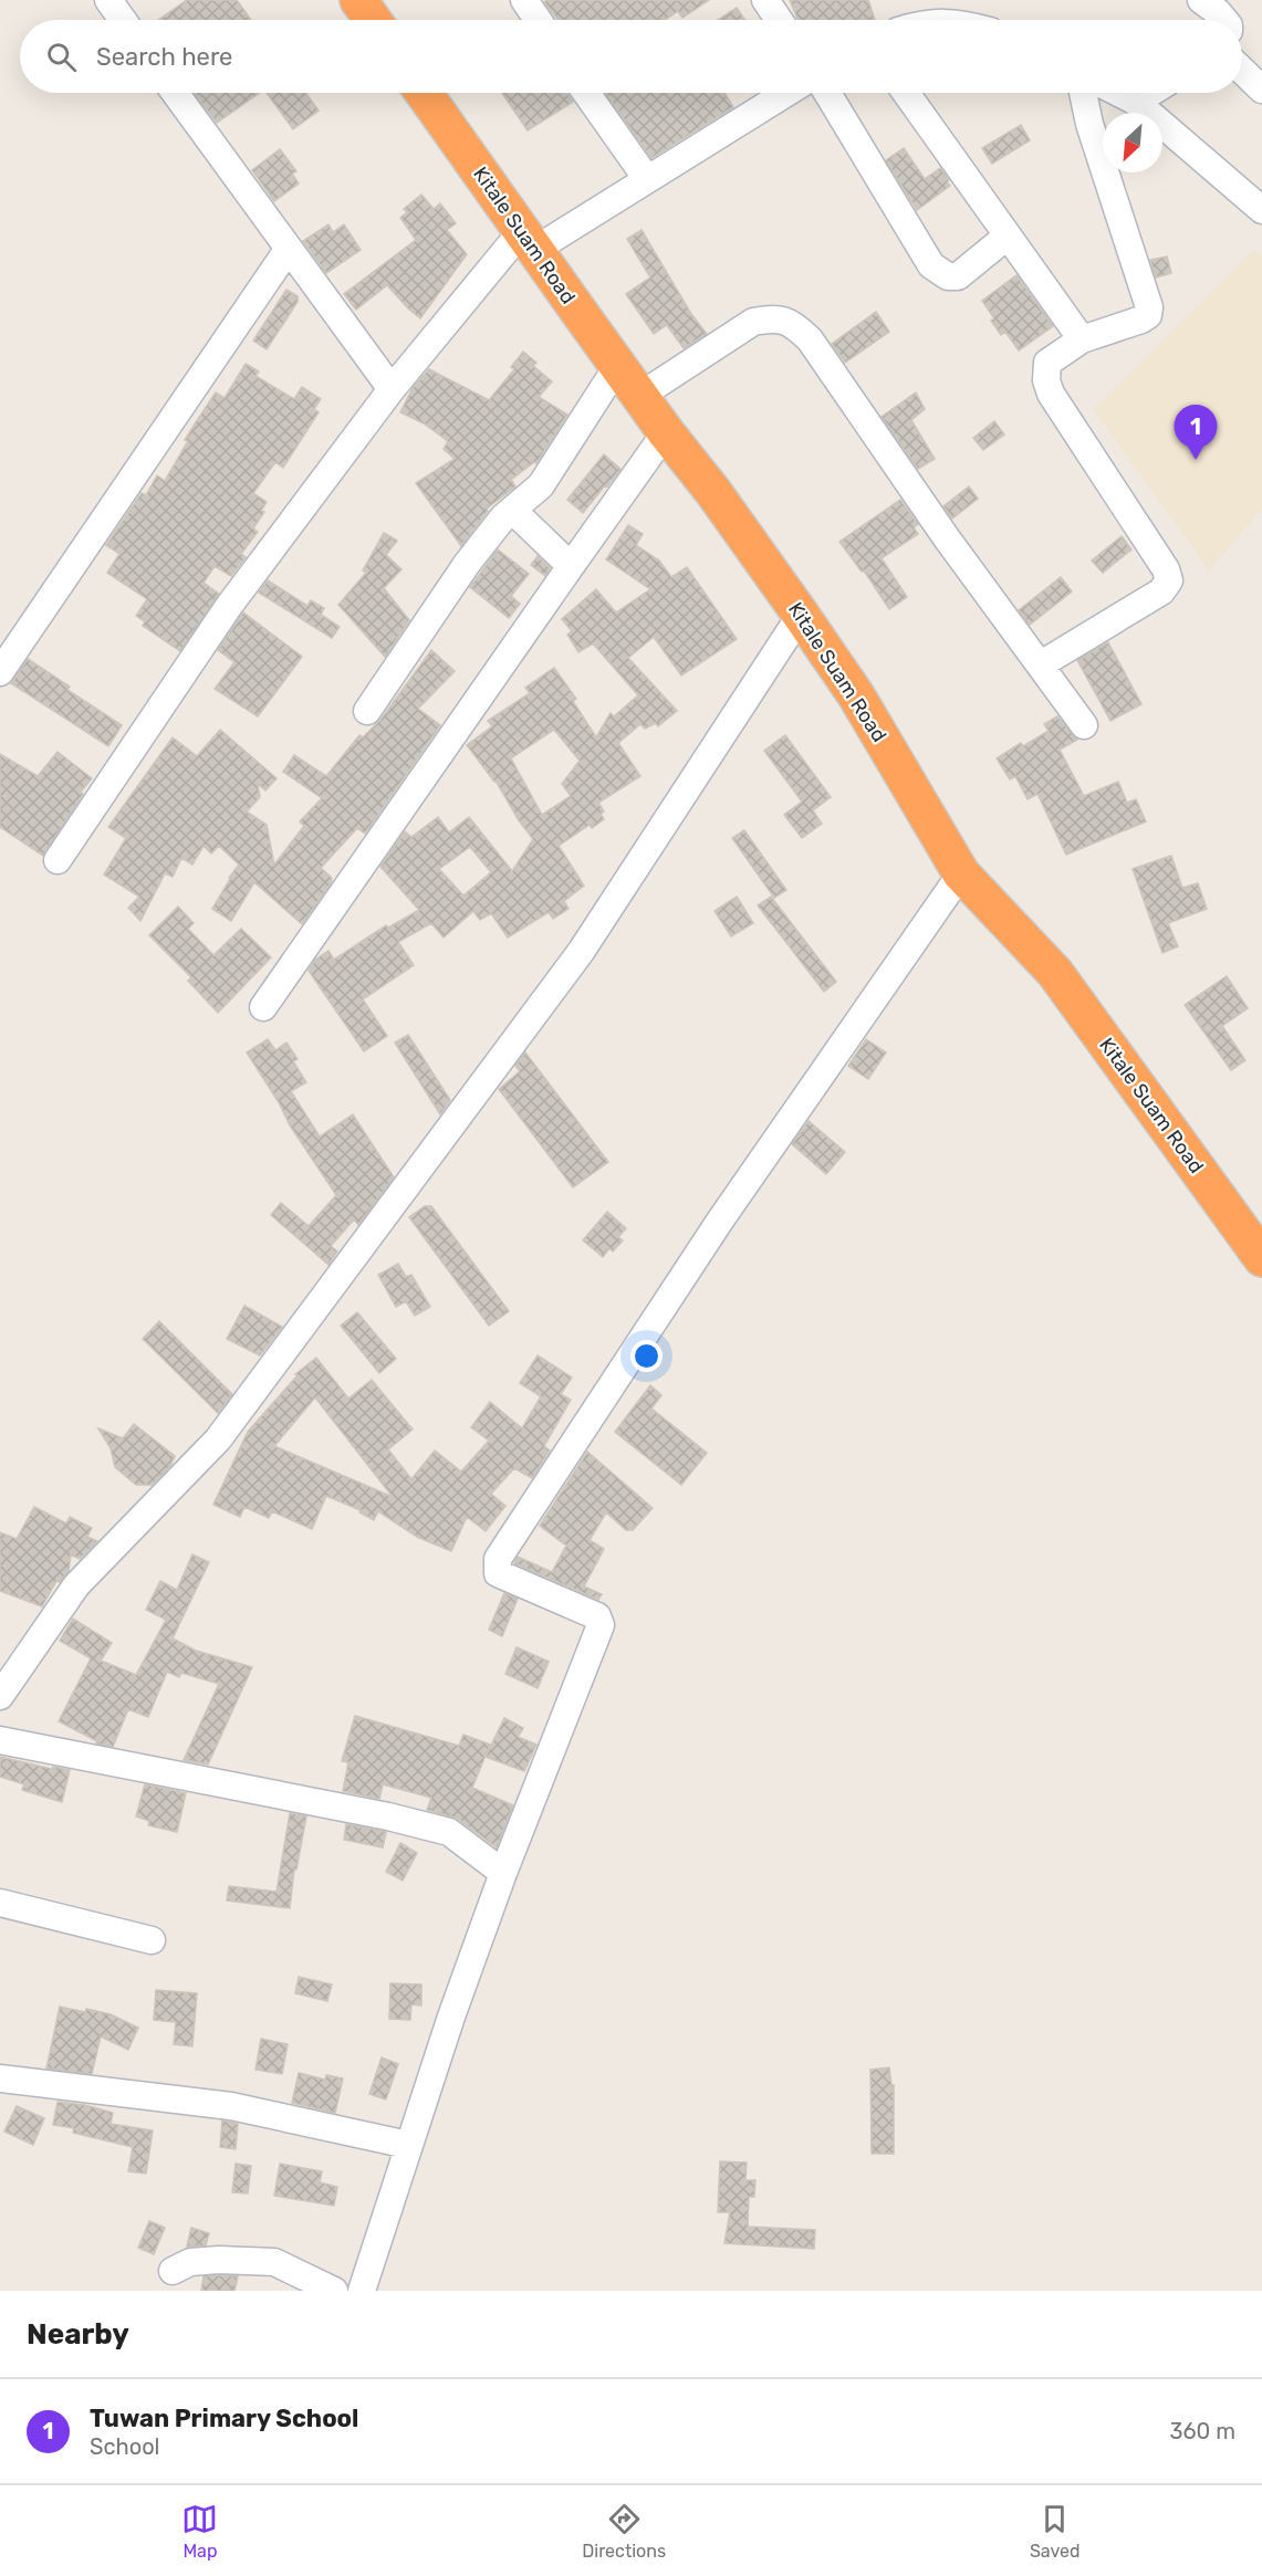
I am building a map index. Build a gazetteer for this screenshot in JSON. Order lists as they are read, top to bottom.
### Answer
{
  "streets": {
    "highway": ["Kitale Suam Road"]
  },
  "north": "bottom left",
  "page": {
    "search": "Search here",
    "pins": "1",
    "heading": "Nearby",
    "list": [
      {
        "mark": "1",
        "name": "Tuwan Primary School",
        "note": "School",
        "value": "360 m"
      }
    ],
    "nav": ["Map", "Directions", "Saved"]
  }
}
